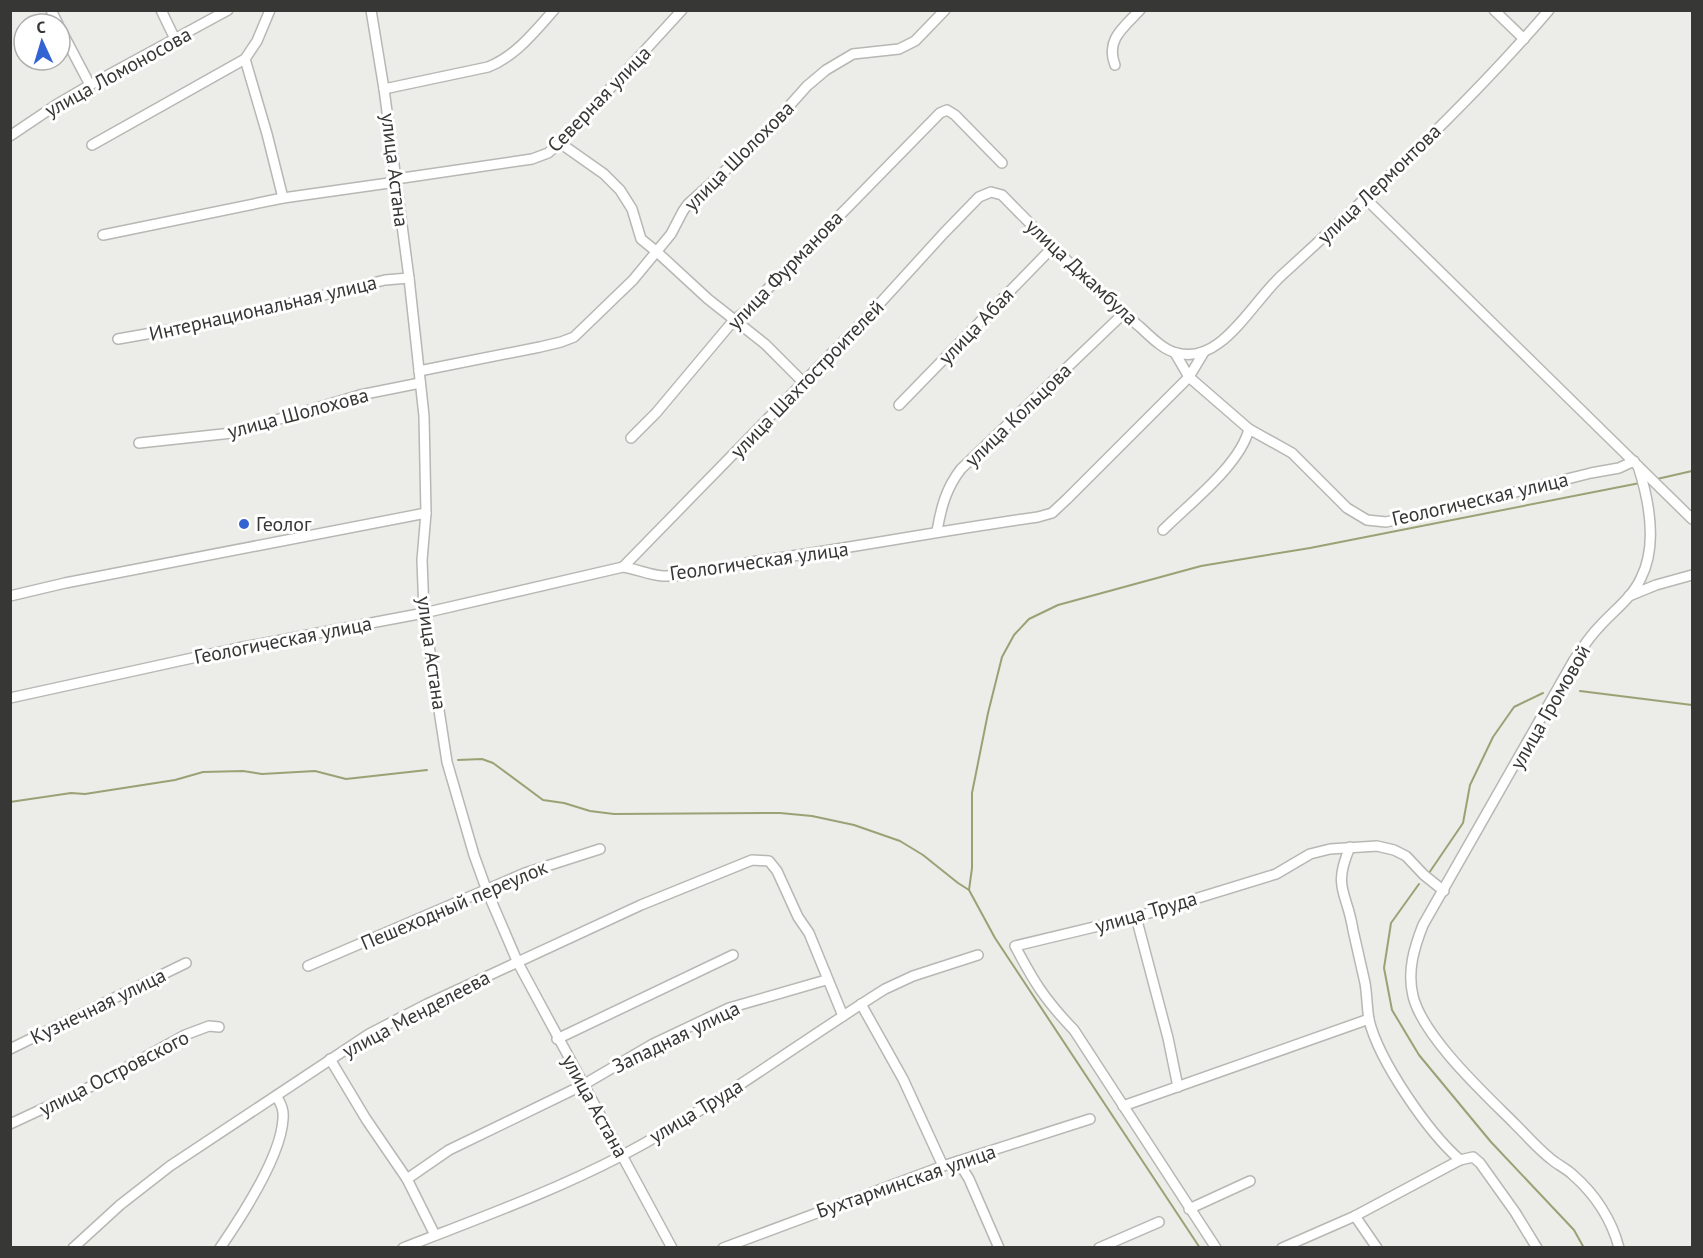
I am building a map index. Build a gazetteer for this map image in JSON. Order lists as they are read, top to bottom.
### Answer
{
  "streets": {
    "street": [
      "улица Ломоносова",
      "Северная улица",
      "улица Шолохова",
      "улица Астана",
      "улица Лермонтова",
      "улица Фурманова",
      "улица Джамбула",
      "Интернациональная улица",
      "улица Абая",
      "улица Шахтостроителей",
      "улица Кольцова",
      "Геологическая улица",
      "улица Громовой",
      "Пешеходный переулок",
      "улица Труда",
      "Кузнечная улица",
      "улица Менделеева",
      "Западная улица",
      "улица Островского",
      "Бухтарминская улица"
    ]
  },
  "crossings": [
    ["Северная улица", "улица Астана"],
    ["улица Шолохова", "улица Астана"],
    ["улица Астана", "Интернациональная улица"],
    ["улица Астана", "Геологическая улица"],
    ["улица Астана", "Пешеходный переулок"],
    ["улица Астана", "улица Труда"],
    ["улица Астана", "улица Менделеева"],
    ["улица Астана", "Западная улица"],
    ["улица Лермонтова", "улица Джамбула"],
    ["улица Лермонтова", "Геологическая улица"],
    ["улица Джамбула", "улица Абая"],
    ["улица Джамбула", "улица Шахтостроителей"],
    ["улица Джамбула", "улица Кольцова"],
    ["улица Джамбула", "Геологическая улица"],
    ["улица Шахтостроителей", "Геологическая улица"],
    ["улица Кольцова", "Геологическая улица"],
    ["Геологическая улица", "улица Громовой"],
    ["улица Громовой", "улица Труда"],
    ["улица Менделеева", "Западная улица"]
  ],
  "places": ["Геолог"],
  "north": "top"
}
